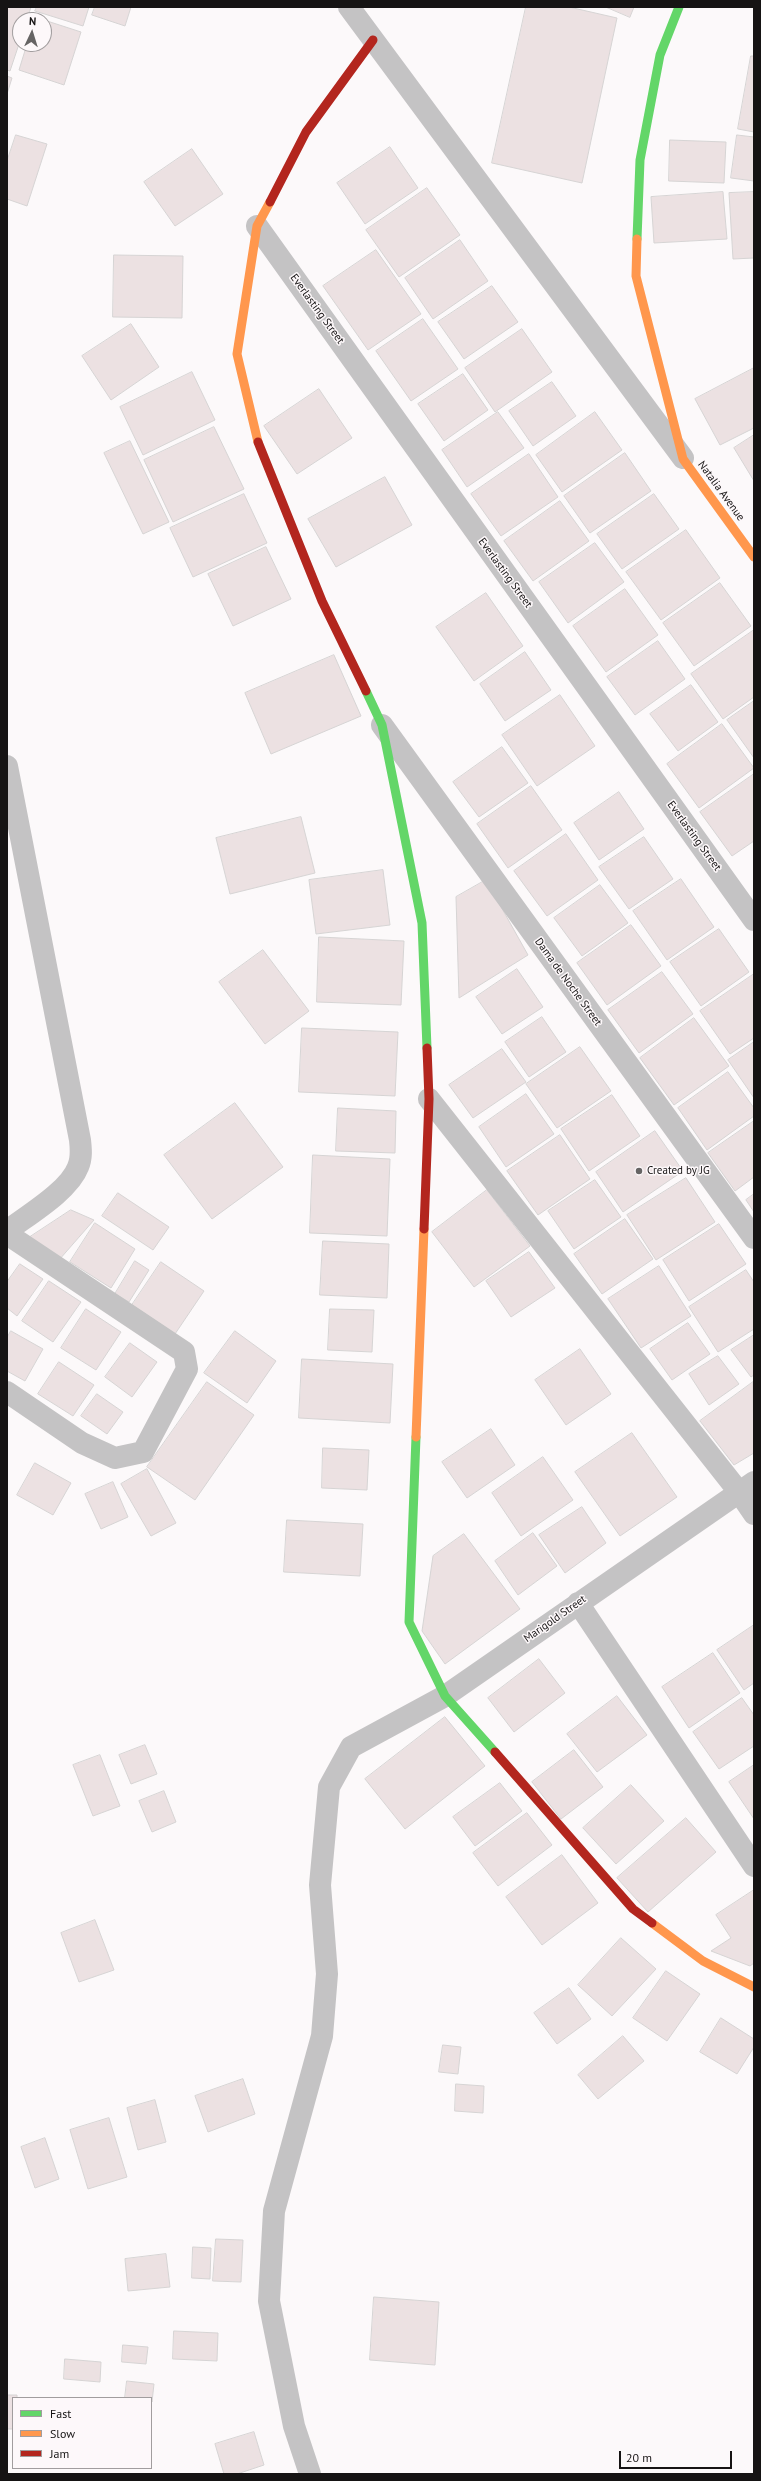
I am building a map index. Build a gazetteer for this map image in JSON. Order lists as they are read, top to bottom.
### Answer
{
  "streets": {
    "street": [
      "Everlasting Street",
      "Natalia Avenue",
      "Dama de Noche Street",
      "Marigold Street"
    ]
  },
  "places": ["Created by JG"],
  "legend": ["Fast", "Slow", "Jam"],
  "scale_bar": "20 m",
  "north": "top"
}
